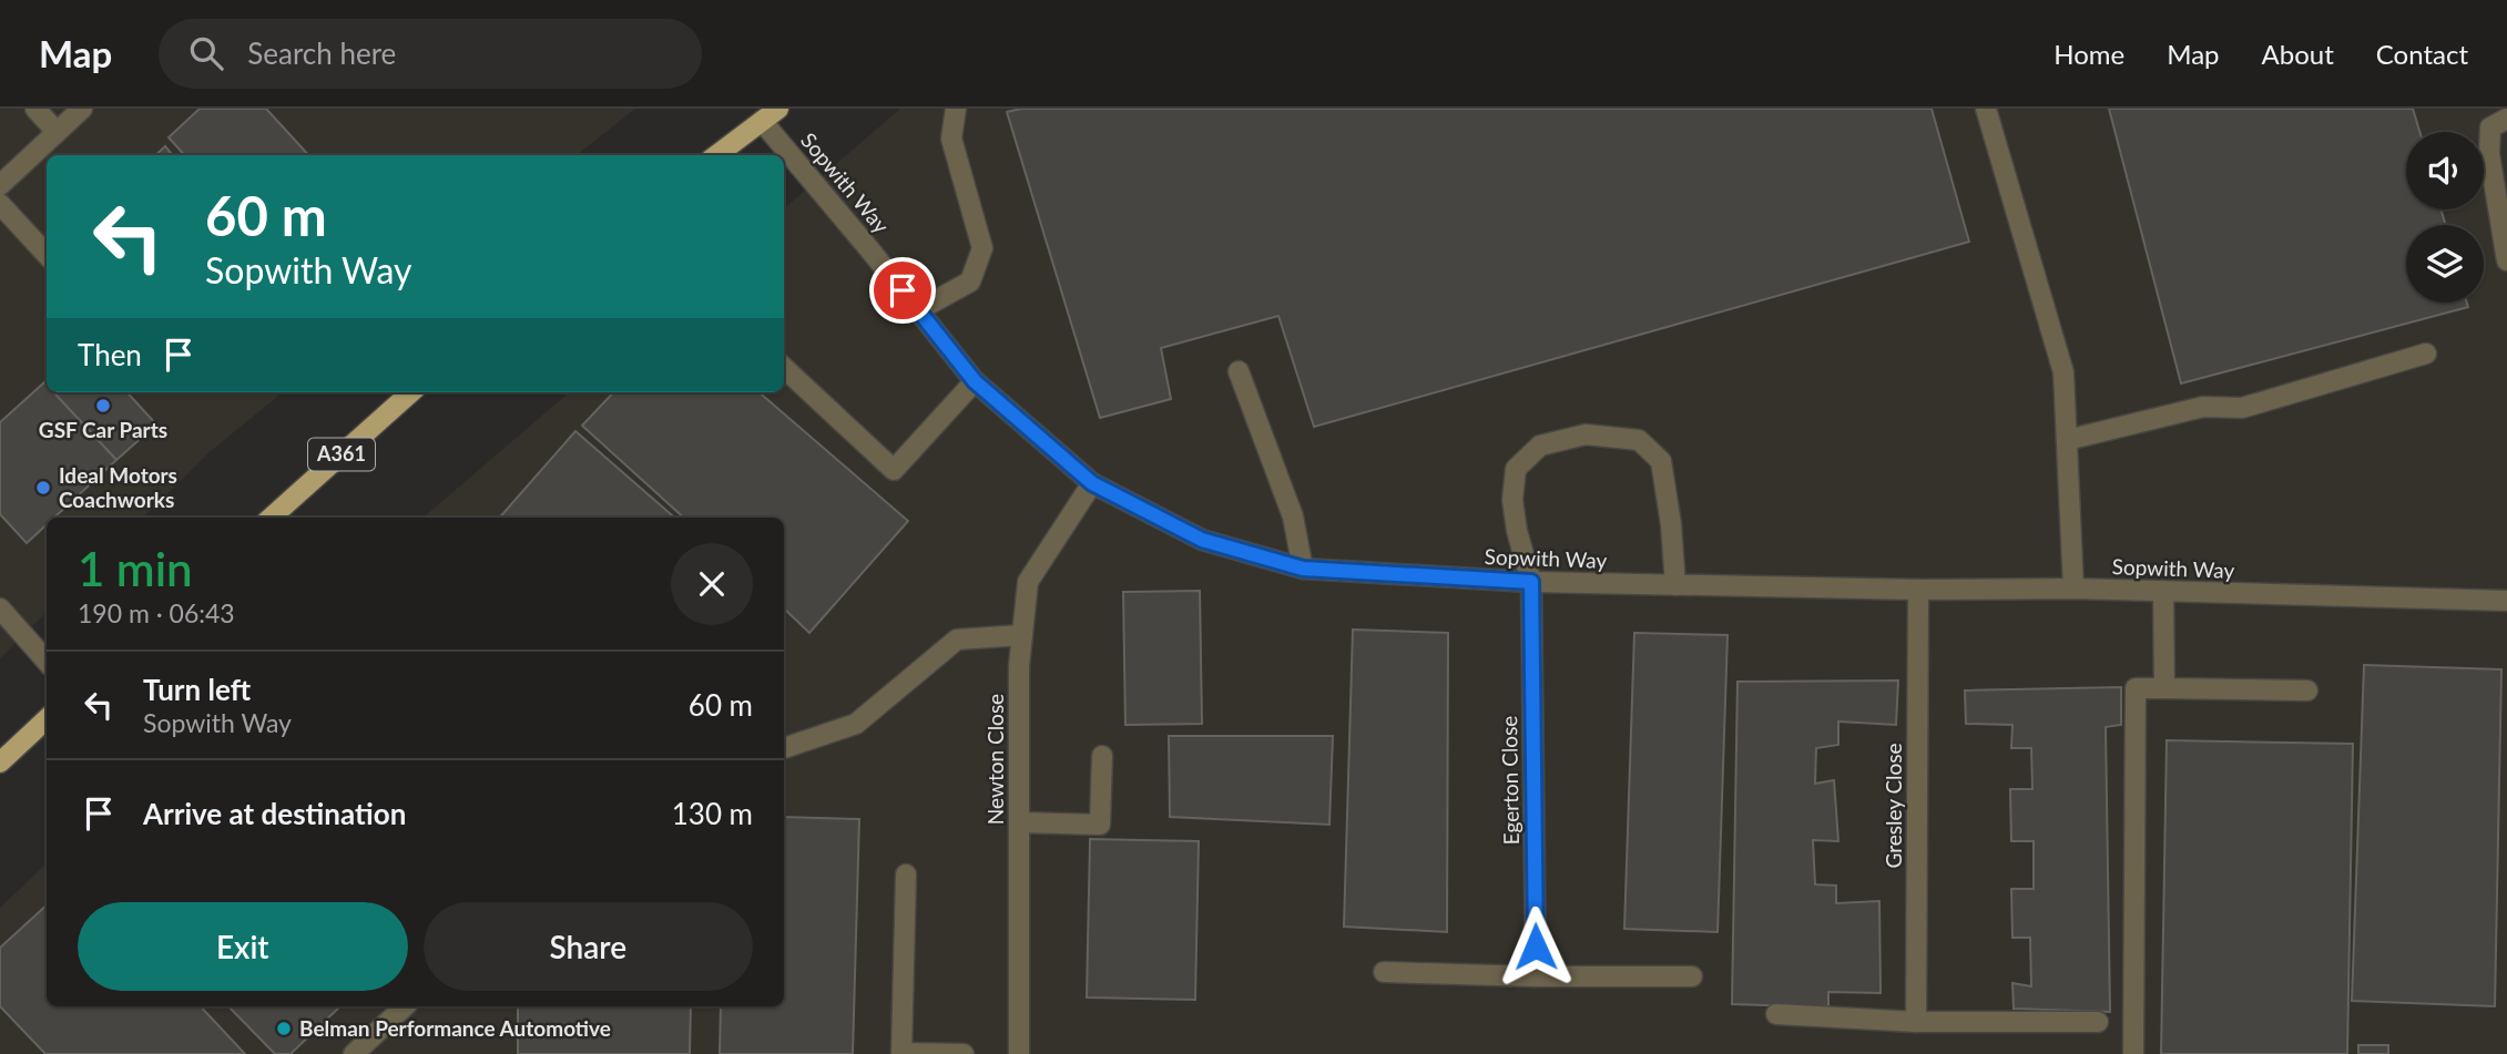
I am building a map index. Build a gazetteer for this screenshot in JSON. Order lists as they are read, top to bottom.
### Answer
{
  "streets": {
    "main road": ["A361"],
    "street": [
      "Sopwith Way",
      "Newton Close",
      "Egerton Close",
      "Gresley Close"
    ]
  },
  "crossings": [
    ["Sopwith Way", "Newton Close"],
    ["Sopwith Way", "Egerton Close"],
    ["Sopwith Way", "Gresley Close"]
  ],
  "places": ["GSF Car Parts", "Ideal Motors Coachworks", "Belman Performance Automotive"],
  "page": {
    "header": "Map",
    "search": "Search here",
    "nav": [
      "Home",
      "Map",
      "About",
      "Contact"
    ],
    "turn": ["60 m", "Sopwith Way"],
    "then": "Then",
    "heading": ["1 min", "190 m · 06:43"],
    "list": [
      {
        "name": "Turn left",
        "note": "Sopwith Way",
        "value": "60 m"
      },
      {
        "name": "Arrive at destination",
        "value": "130 m"
      }
    ],
    "buttons": ["Exit", "Share"]
  }
}
